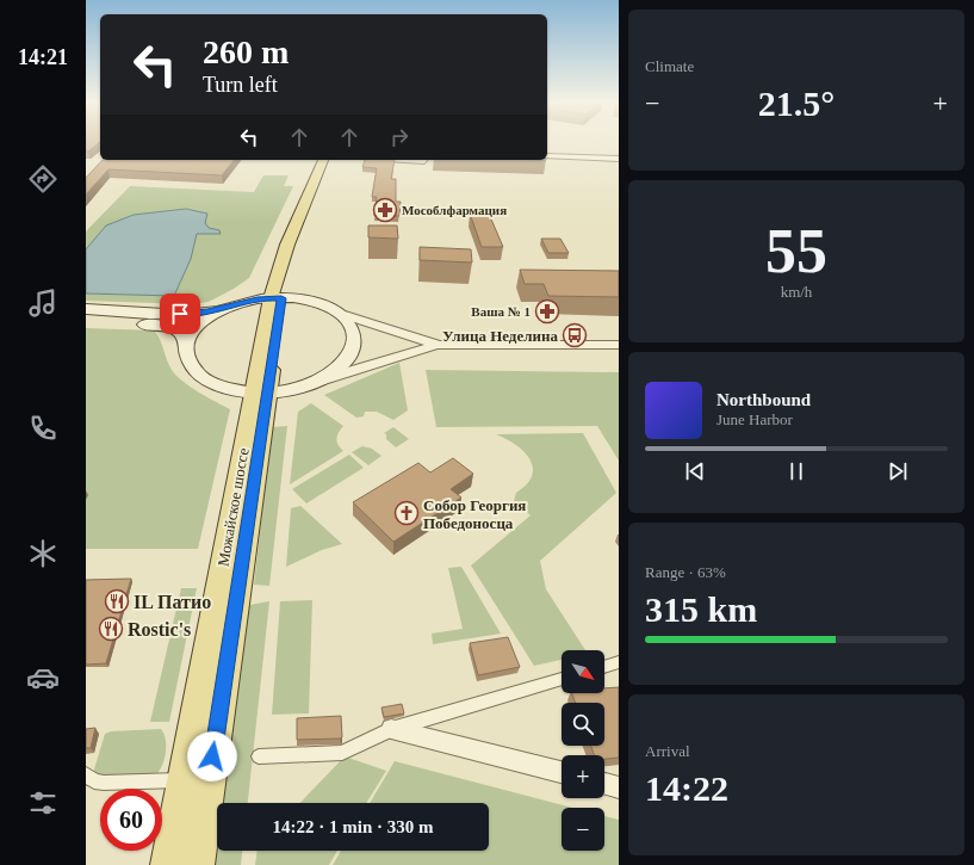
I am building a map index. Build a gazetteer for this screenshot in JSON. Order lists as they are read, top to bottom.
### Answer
{
  "streets": {
    "main road": ["Можайское шоссе"]
  },
  "places": {
    "pharmacy": ["Мособлфармация", "Ваша № 1"],
    "bus stop": ["Улица Неделина"],
    "church": ["Собор Георгия Победоносца"],
    "restaurant": ["IL Патио", "Rostic's"]
  },
  "north": "bottom right",
  "page": {
    "tabs": "14:21",
    "tile": [
      "Climate",
      ["55", "km/h"],
      ["Range · 63%", "315 km"],
      ["Arrival", "14:22"]
    ],
    "turn": ["260 m", "Turn left"],
    "heat": ["−", "21.5°", "+"],
    "song": ["Northbound", "June Harbor"],
    "map_buttons": ["+", "−"],
    "limit": "60",
    "trip": "14:22 · 1 min · 330 m"
  }
}
